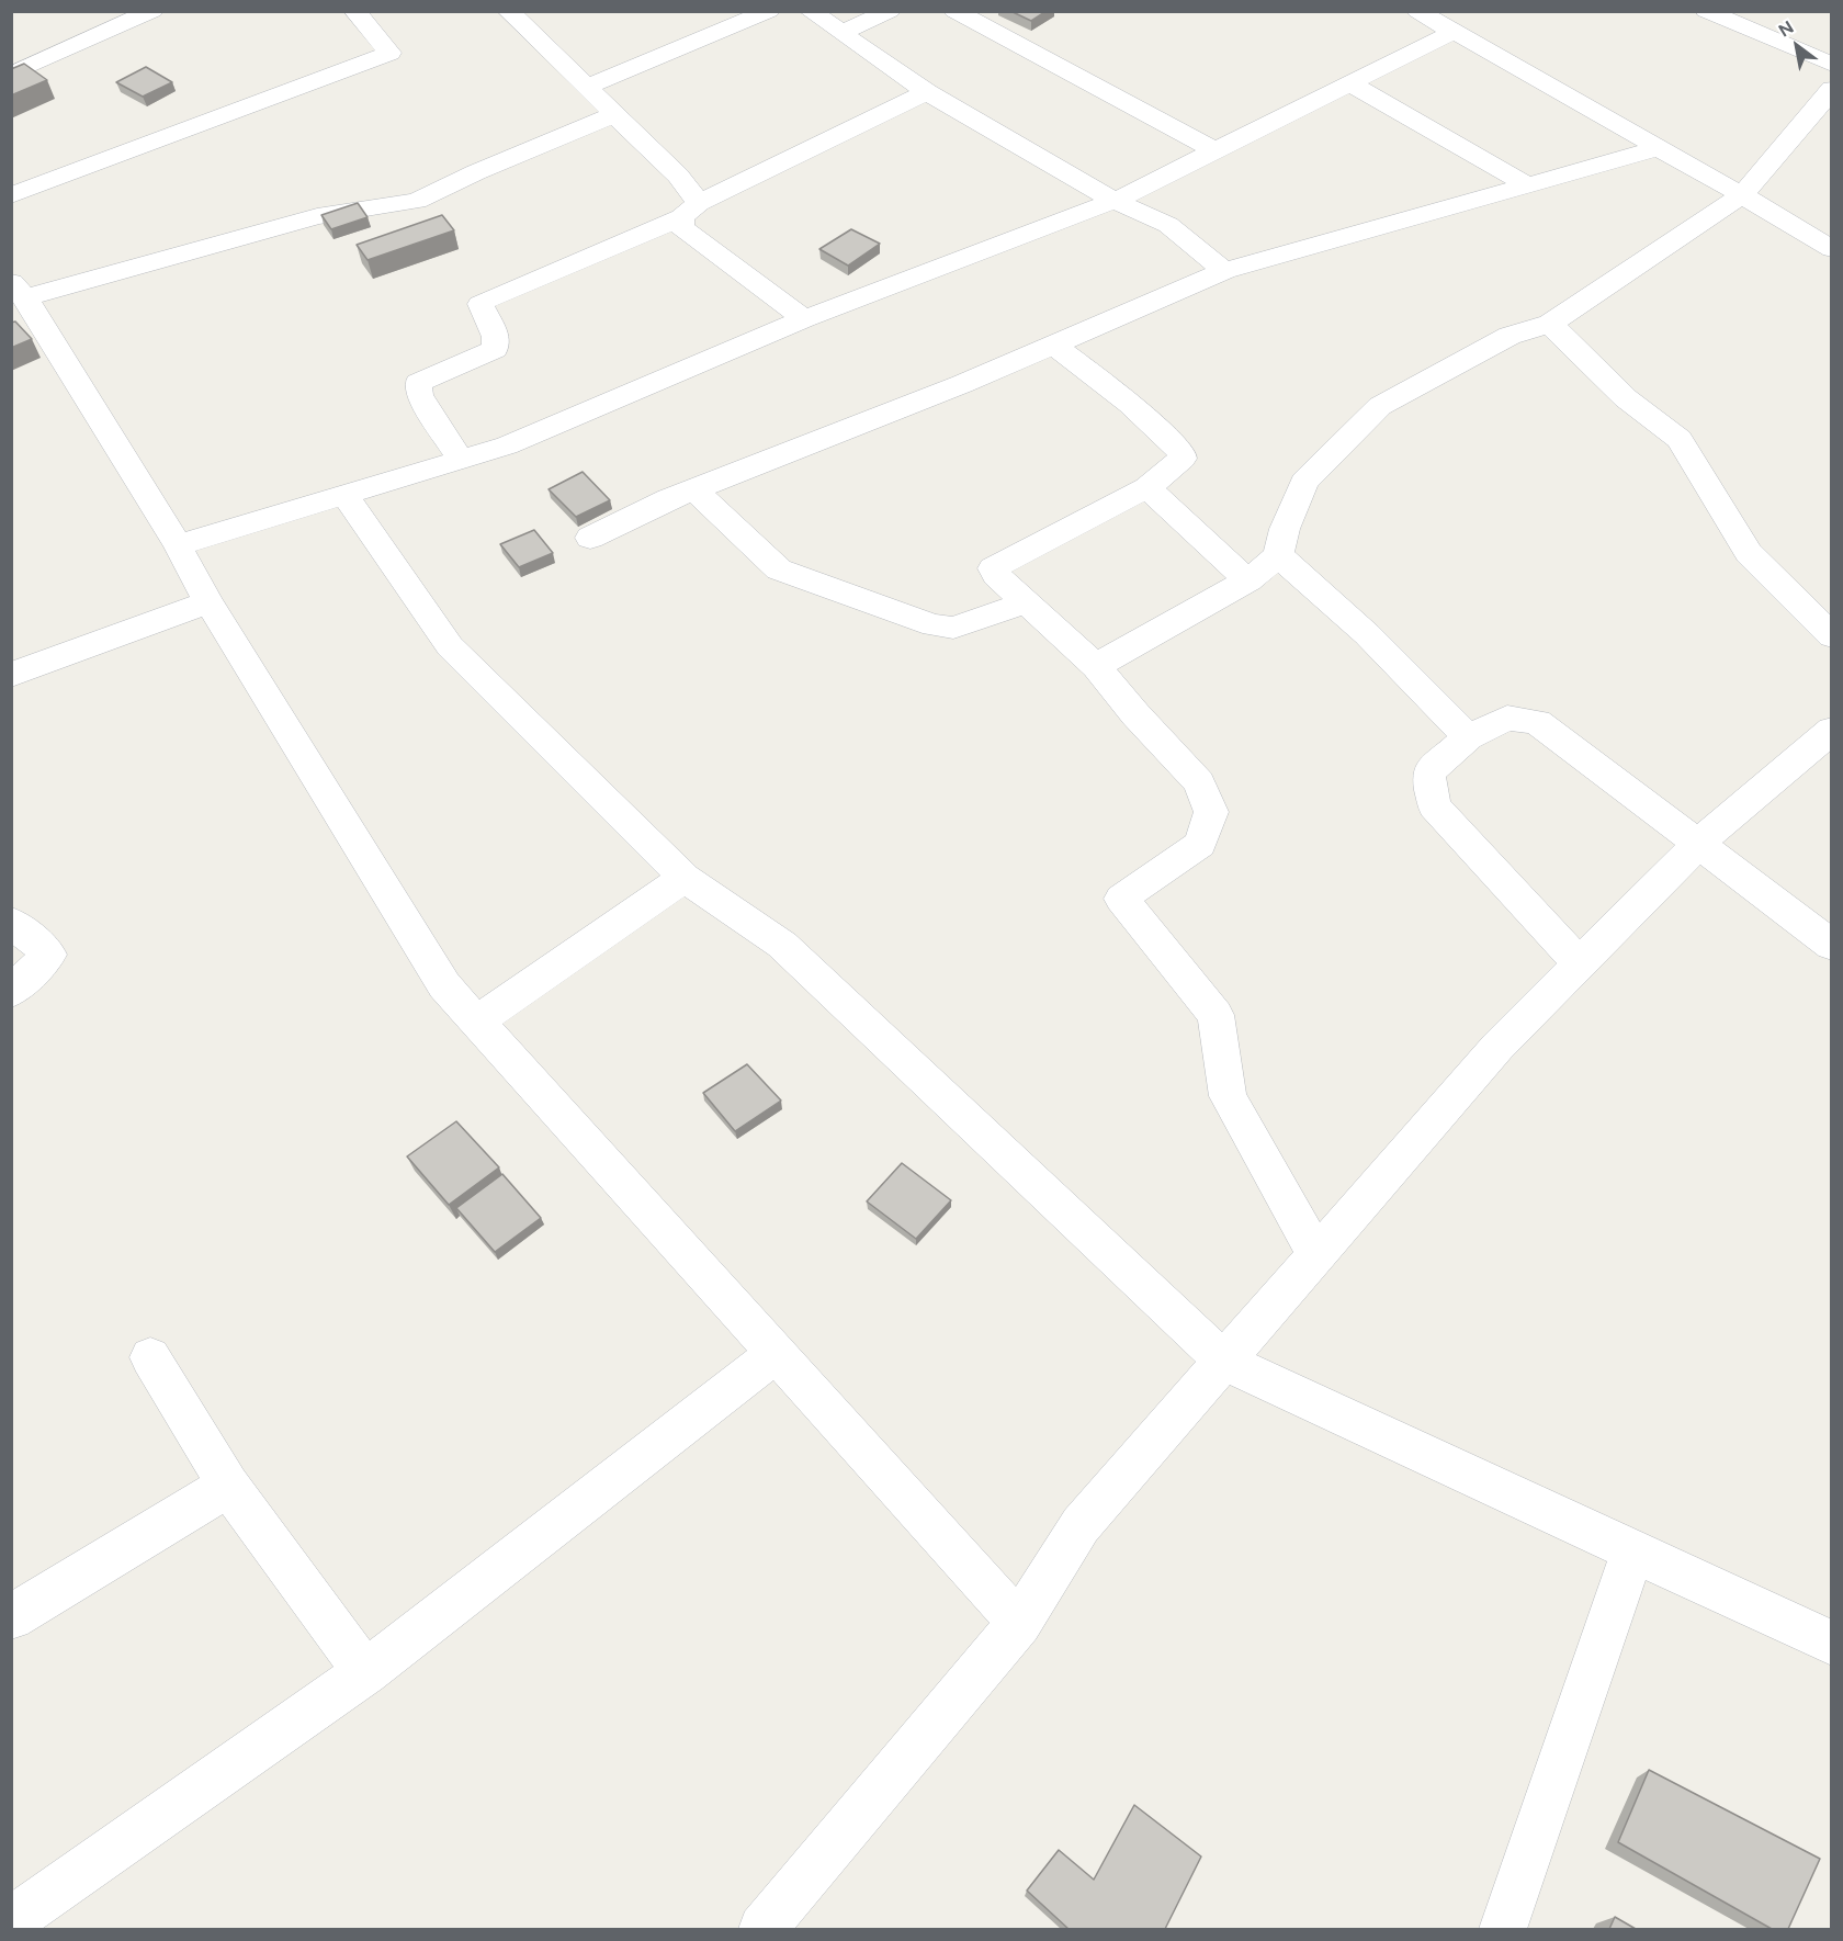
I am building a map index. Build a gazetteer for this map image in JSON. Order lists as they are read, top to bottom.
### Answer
{
  "north": "top left"
}
